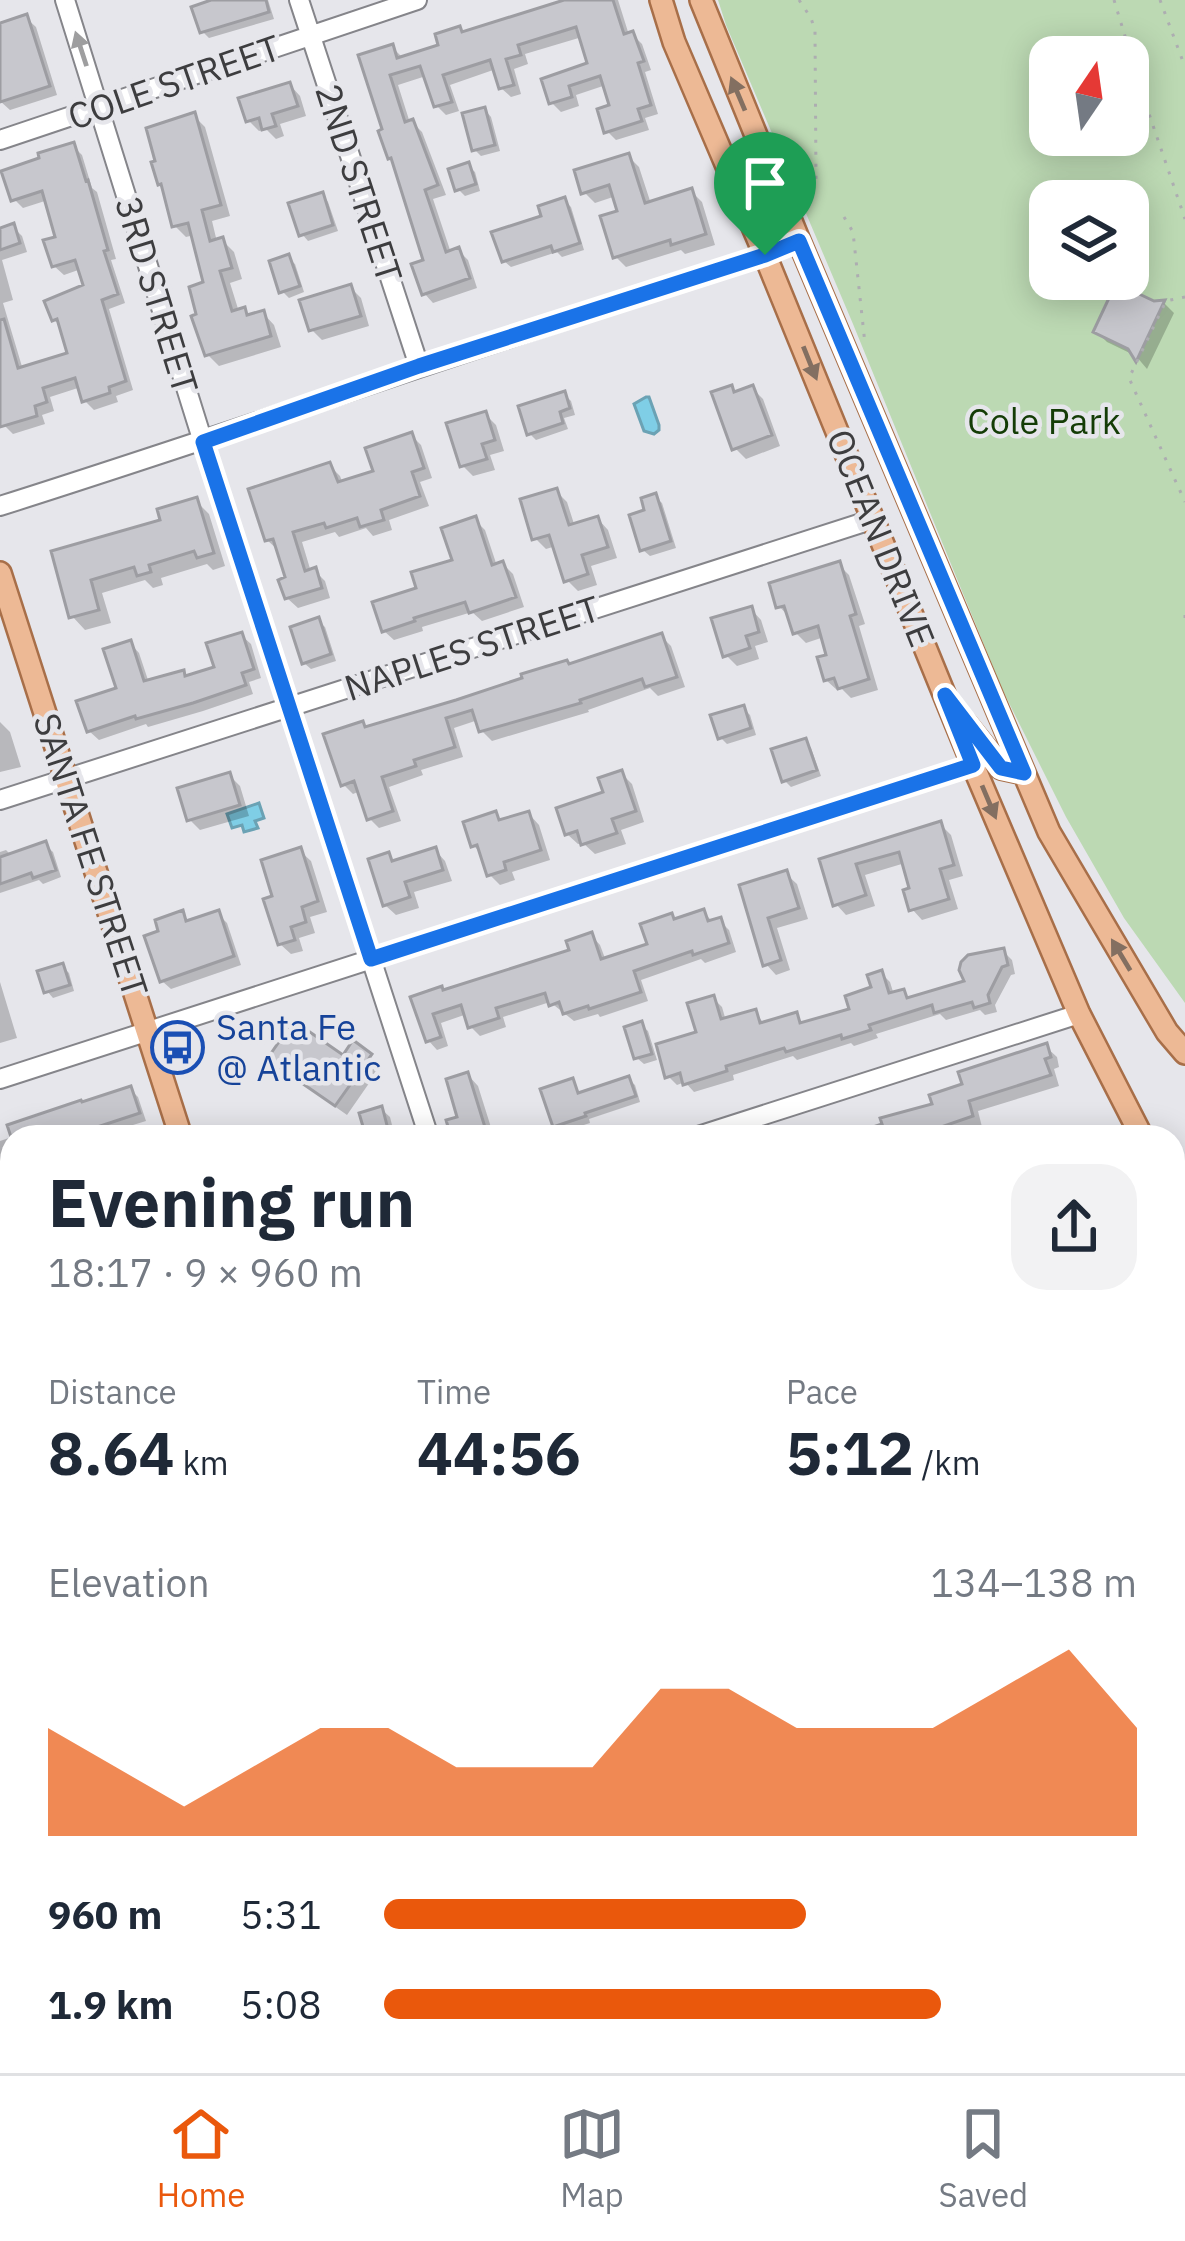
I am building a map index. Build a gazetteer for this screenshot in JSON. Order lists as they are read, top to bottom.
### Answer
{
  "streets": {
    "main road": ["OCEAN DRIVE", "SANTA FE STREET"],
    "street": [
      "COLE STREET",
      "2ND STREET",
      "3RD STREET",
      "NAPLES STREET"
    ]
  },
  "crossings": [
    ["COLE STREET", "2ND STREET"],
    ["COLE STREET", "3RD STREET"],
    ["3RD STREET", "NAPLES STREET"],
    ["OCEAN DRIVE", "NAPLES STREET"],
    ["NAPLES STREET", "SANTA FE STREET"]
  ],
  "parks": ["Cole Park"],
  "places": {
    "bus stop": ["Santa Fe @ Atlantic"]
  },
  "north": "top",
  "page": {
    "heading": ["Evening run", "18:17 · 9 × 960 m"],
    "stats": [
      ["Distance", "8.64 km"],
      ["Time", "44:56"],
      ["Pace", "5:12 /km"]
    ],
    "chart": ["Elevation", "134–138 m"],
    "list": [
      {
        "name": "960 m",
        "note": "5:31"
      },
      {
        "name": "1.9 km",
        "note": "5:08"
      }
    ],
    "tabs": ["Home", "Map", "Saved"]
  }
}
